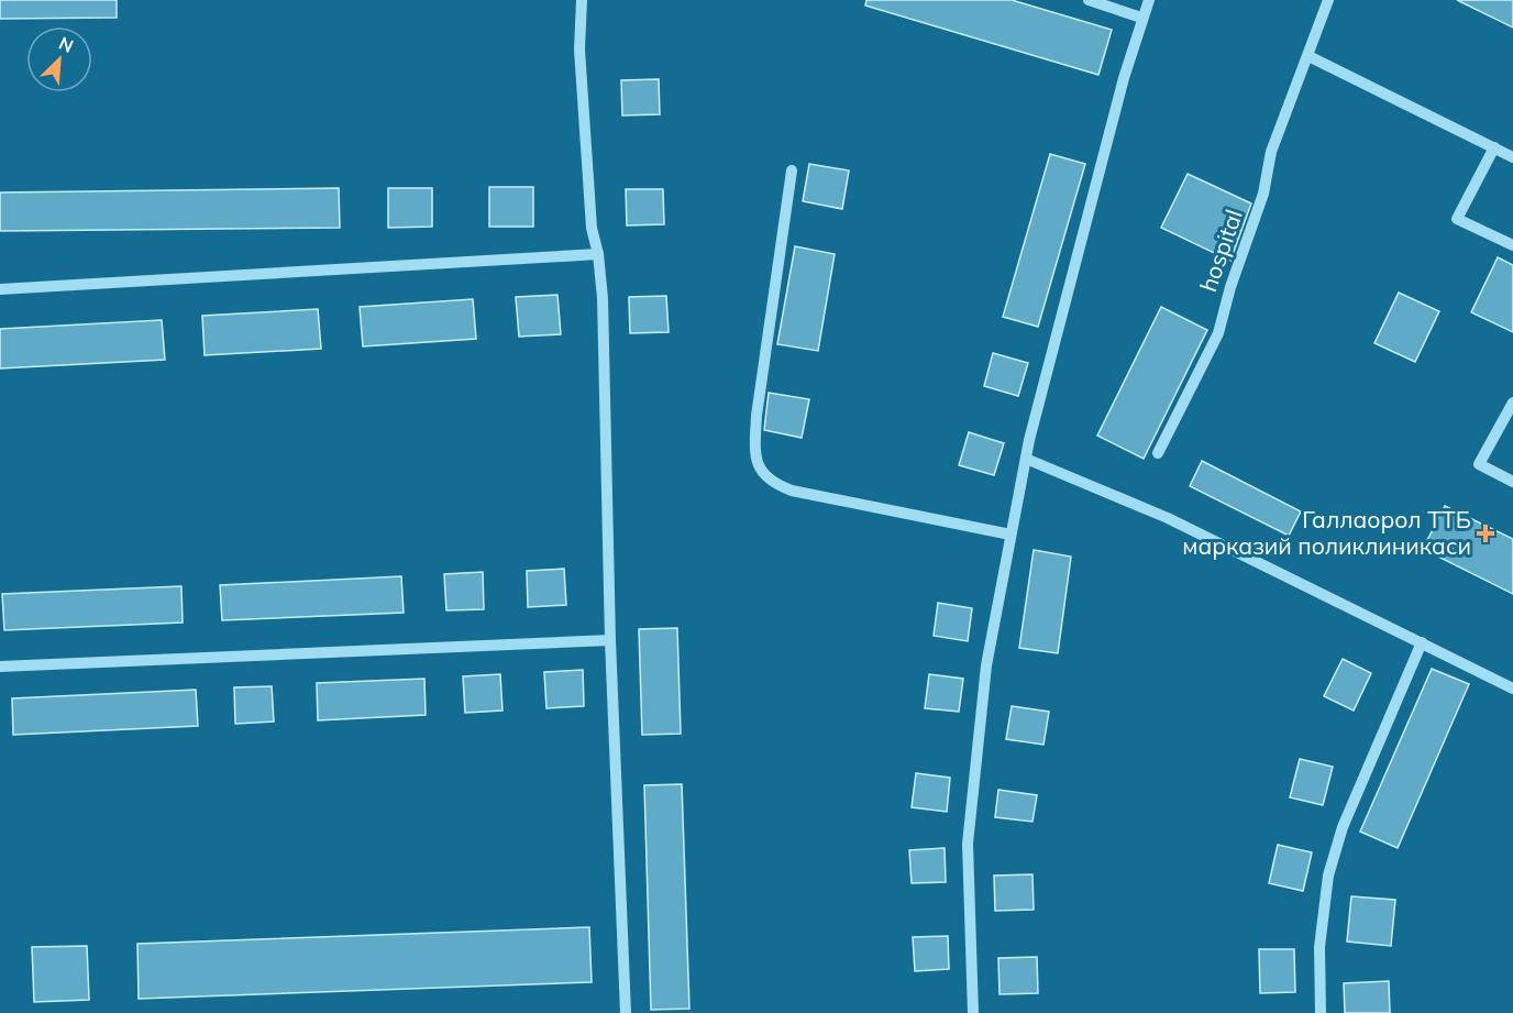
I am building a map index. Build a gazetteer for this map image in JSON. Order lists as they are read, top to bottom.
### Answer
{
  "streets": {
    "lane": ["hospital"]
  },
  "places": {
    "health": ["Галлаорол ТТБ марказий поликлиникаси"]
  },
  "north": "top right"
}
